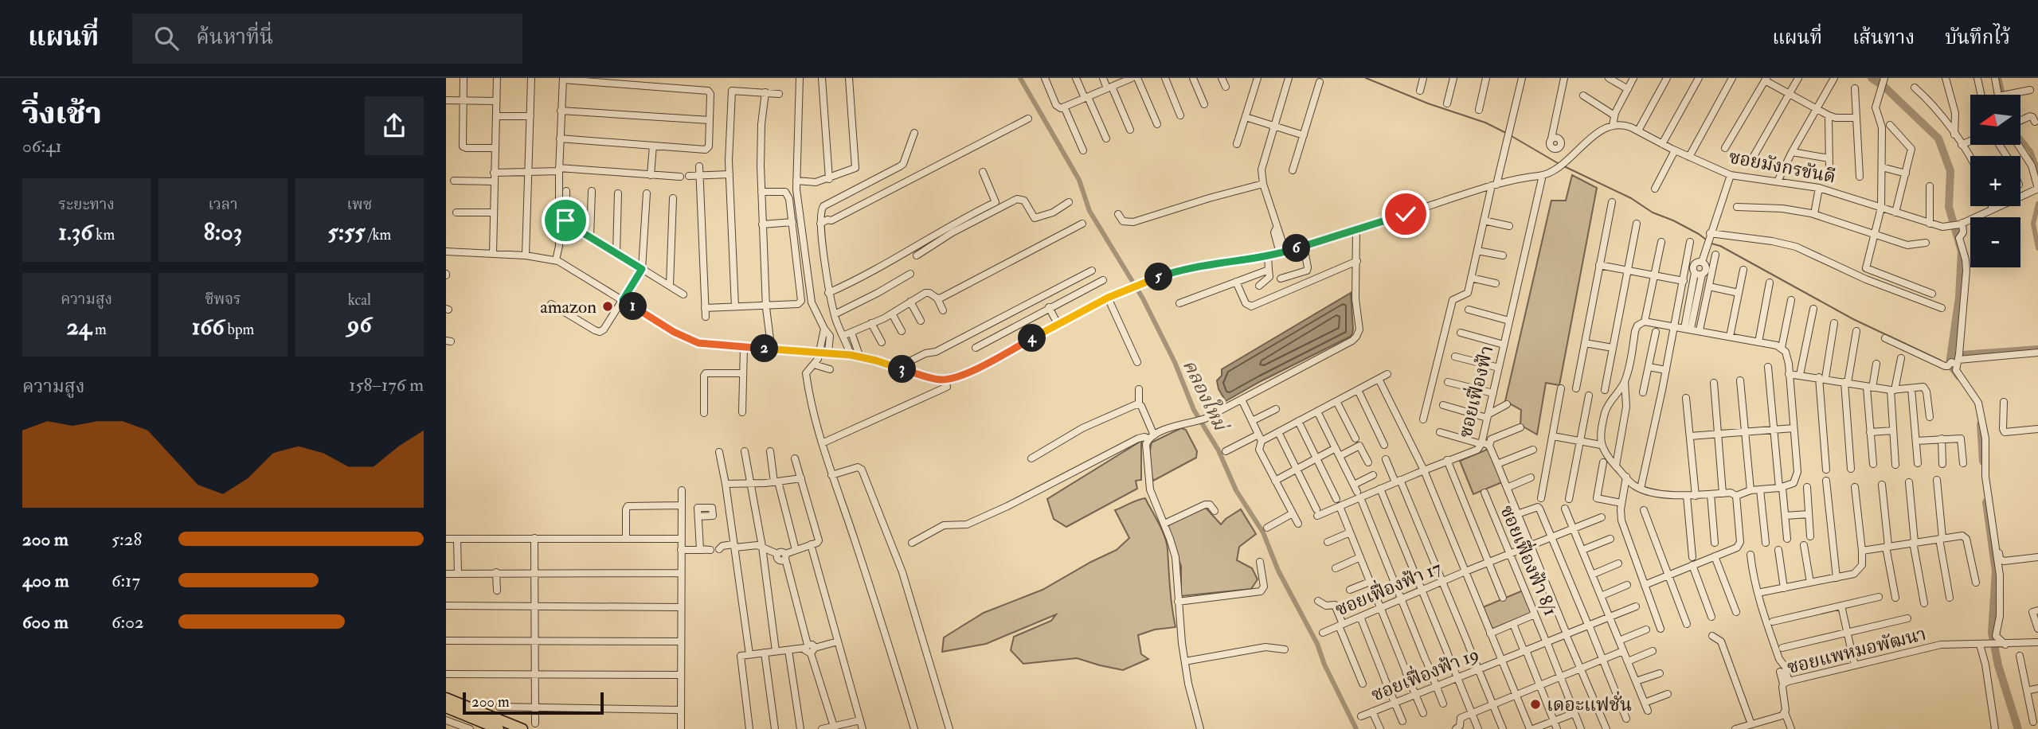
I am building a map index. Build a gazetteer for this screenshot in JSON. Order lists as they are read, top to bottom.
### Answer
{
  "streets": {
    "street": [
      "ซอยมังกรขันดี",
      "ซอยเฟื่องฟ้า",
      "ซอยเฟื่องฟ้า 8/1",
      "ซอยเฟื่องฟ้า 17",
      "ซอยแพหมอพัฒนา",
      "ซอยเฟื่องฟ้า 19"
    ]
  },
  "crossings": [
    ["ซอยเฟื่องฟ้า 8/1", "ซอยเฟื่องฟ้า 17"],
    ["ซอยเฟื่องฟ้า 8/1", "ซอยเฟื่องฟ้า 19"]
  ],
  "water": ["คลองใหม่"],
  "places": ["amazon", "เดอะแฟชั่น"],
  "scale_bar": "200 m",
  "north": "left",
  "page": {
    "header": "แผนที่",
    "search": "ค้นหาที่นี่",
    "nav": ["แผนที่", "เส้นทาง", "บันทึกไว้"],
    "heading": ["วิ่งเช้า", "06:41"],
    "map_buttons": ["+", "−"],
    "stats": [
      ["ระยะทาง", "1.36 km"],
      ["เวลา", "8:03"],
      ["เพซ", "5:55 /km"],
      ["ความสูง", "24 m"],
      ["ชีพจร", "166 bpm"],
      ["kcal", "96"]
    ],
    "pins": [
      "6",
      "5",
      "1",
      "4",
      "2",
      "3"
    ],
    "chart": ["ความสูง", "158–176 m"],
    "list": [
      {
        "name": "200 m",
        "note": "5:28"
      },
      {
        "name": "400 m",
        "note": "6:17"
      },
      {
        "name": "600 m",
        "note": "6:02"
      }
    ],
    "scale": "200 m"
  }
}
